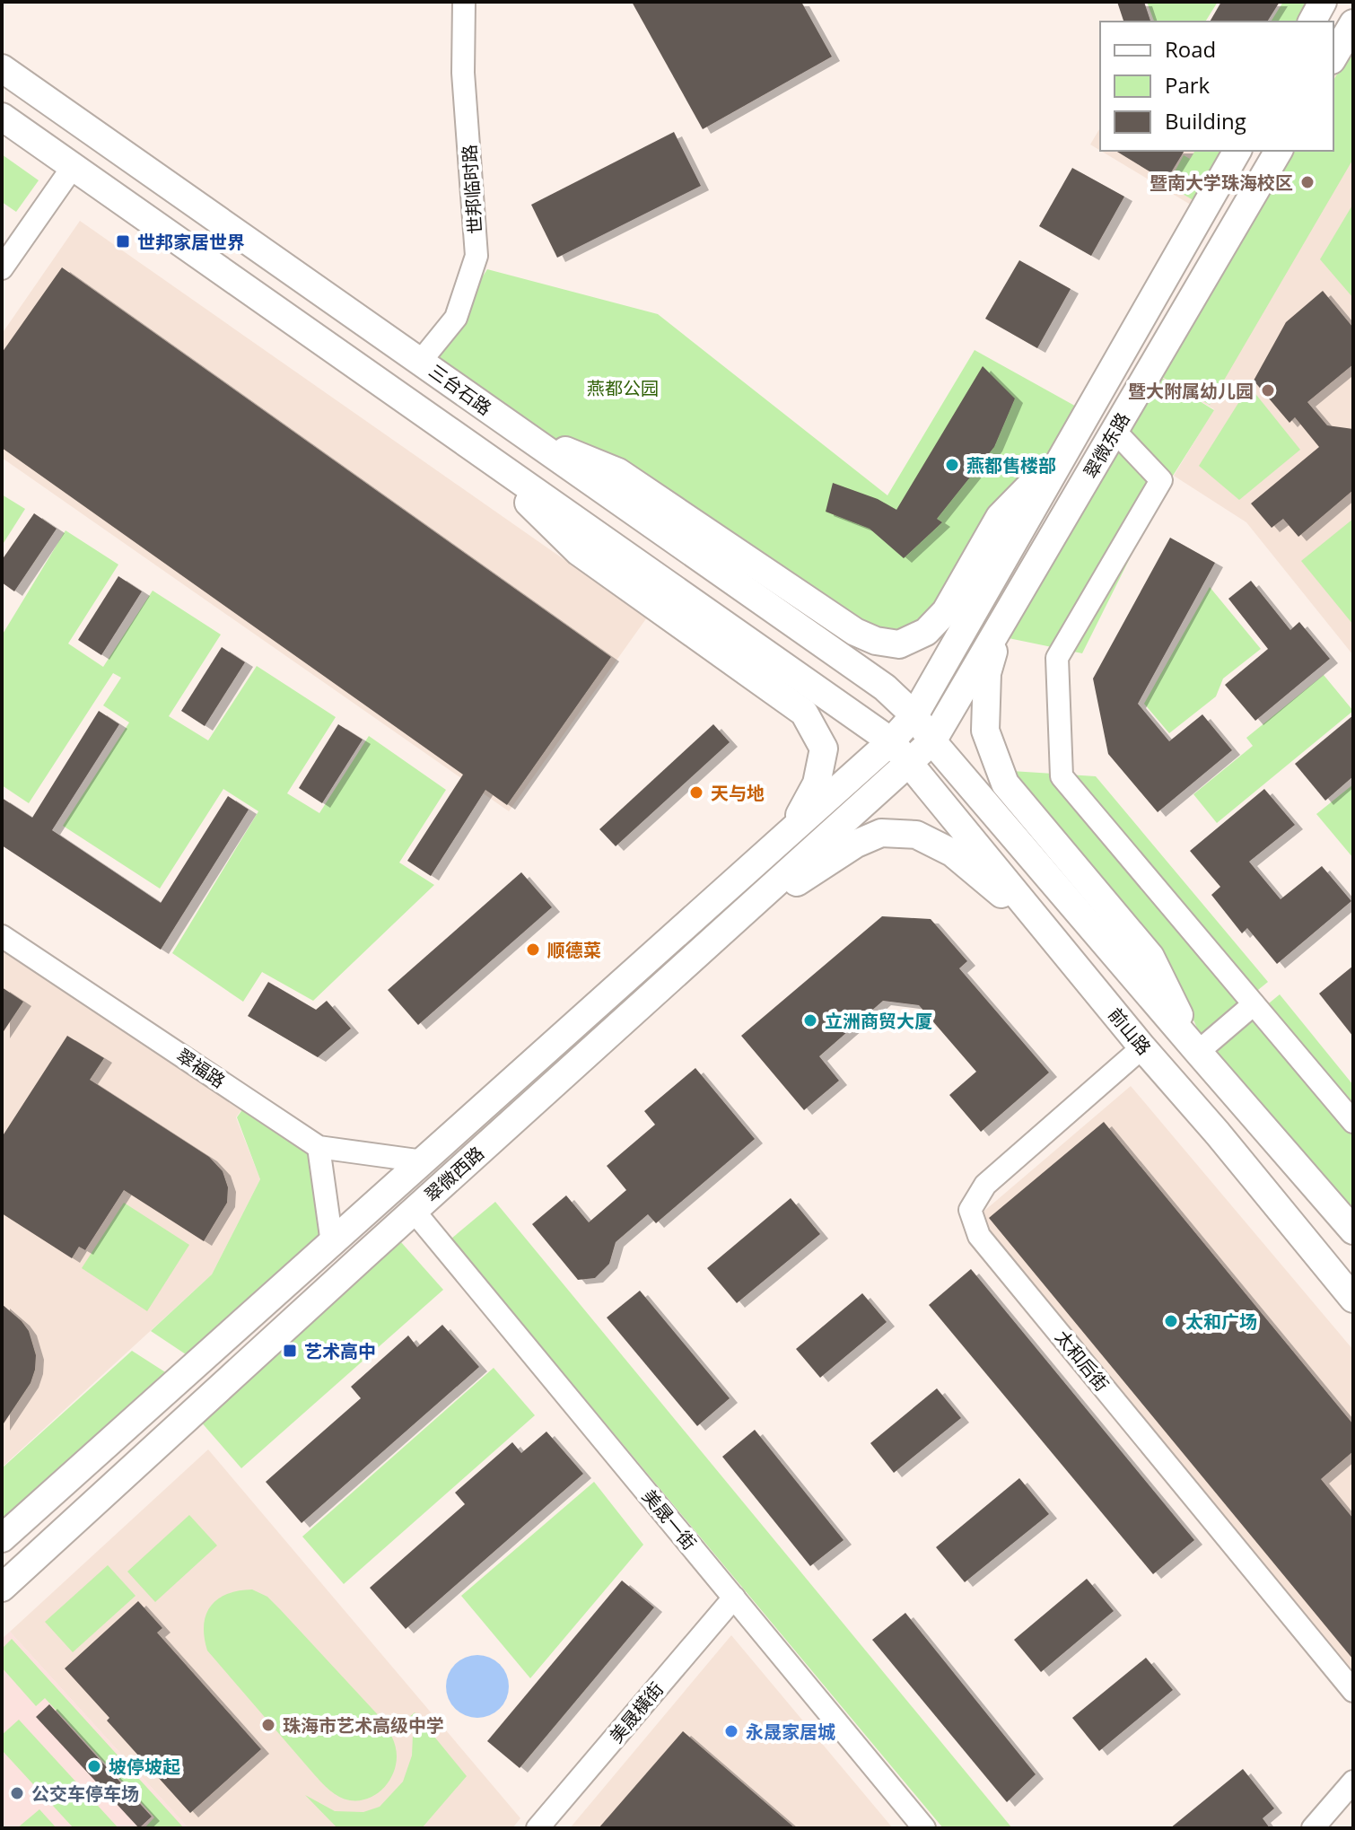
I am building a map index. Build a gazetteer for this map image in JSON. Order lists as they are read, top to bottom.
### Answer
{
  "streets": {
    "main road": [
      "三台石路",
      "翠微东路",
      "前山路",
      "翠微西路"
    ],
    "street": [
      "世邦临时路",
      "翠福路",
      "太和后街",
      "美晟一街",
      "美晟橫街"
    ]
  },
  "crossings": [
    ["世邦临时路", "三台石路"],
    ["三台石路", "翠微东路"],
    ["翠微东路", "前山路"],
    ["翠微东路", "翠微西路"],
    ["前山路", "翠微西路"],
    ["前山路", "太和后街"],
    ["翠微西路", "美晟一街"],
    ["美晟一街", "美晟橫街"]
  ],
  "parks": ["燕都公园"],
  "places": {
    "other": [
      "暨南大学珠海校区",
      "暨大附属幼儿园",
      "燕都售楼部",
      "天与地",
      "顺德菜",
      "立洲商贸大厦",
      "太和广场",
      "珠海市艺术高级中学",
      "永晟家居城",
      "坡停坡起",
      "公交车停车场"
    ],
    "transit": ["世邦家居世界", "艺术高中"]
  },
  "legend": ["Road", "Park", "Building"]
}
